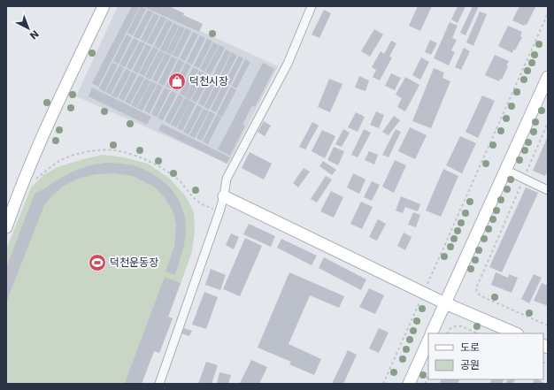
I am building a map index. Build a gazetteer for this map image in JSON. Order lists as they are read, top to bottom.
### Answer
{
  "places": {
    "shop": ["덕천시장"],
    "sports": ["덕천운동장"]
  },
  "legend": ["도로", "공원"],
  "north": "bottom right"
}
